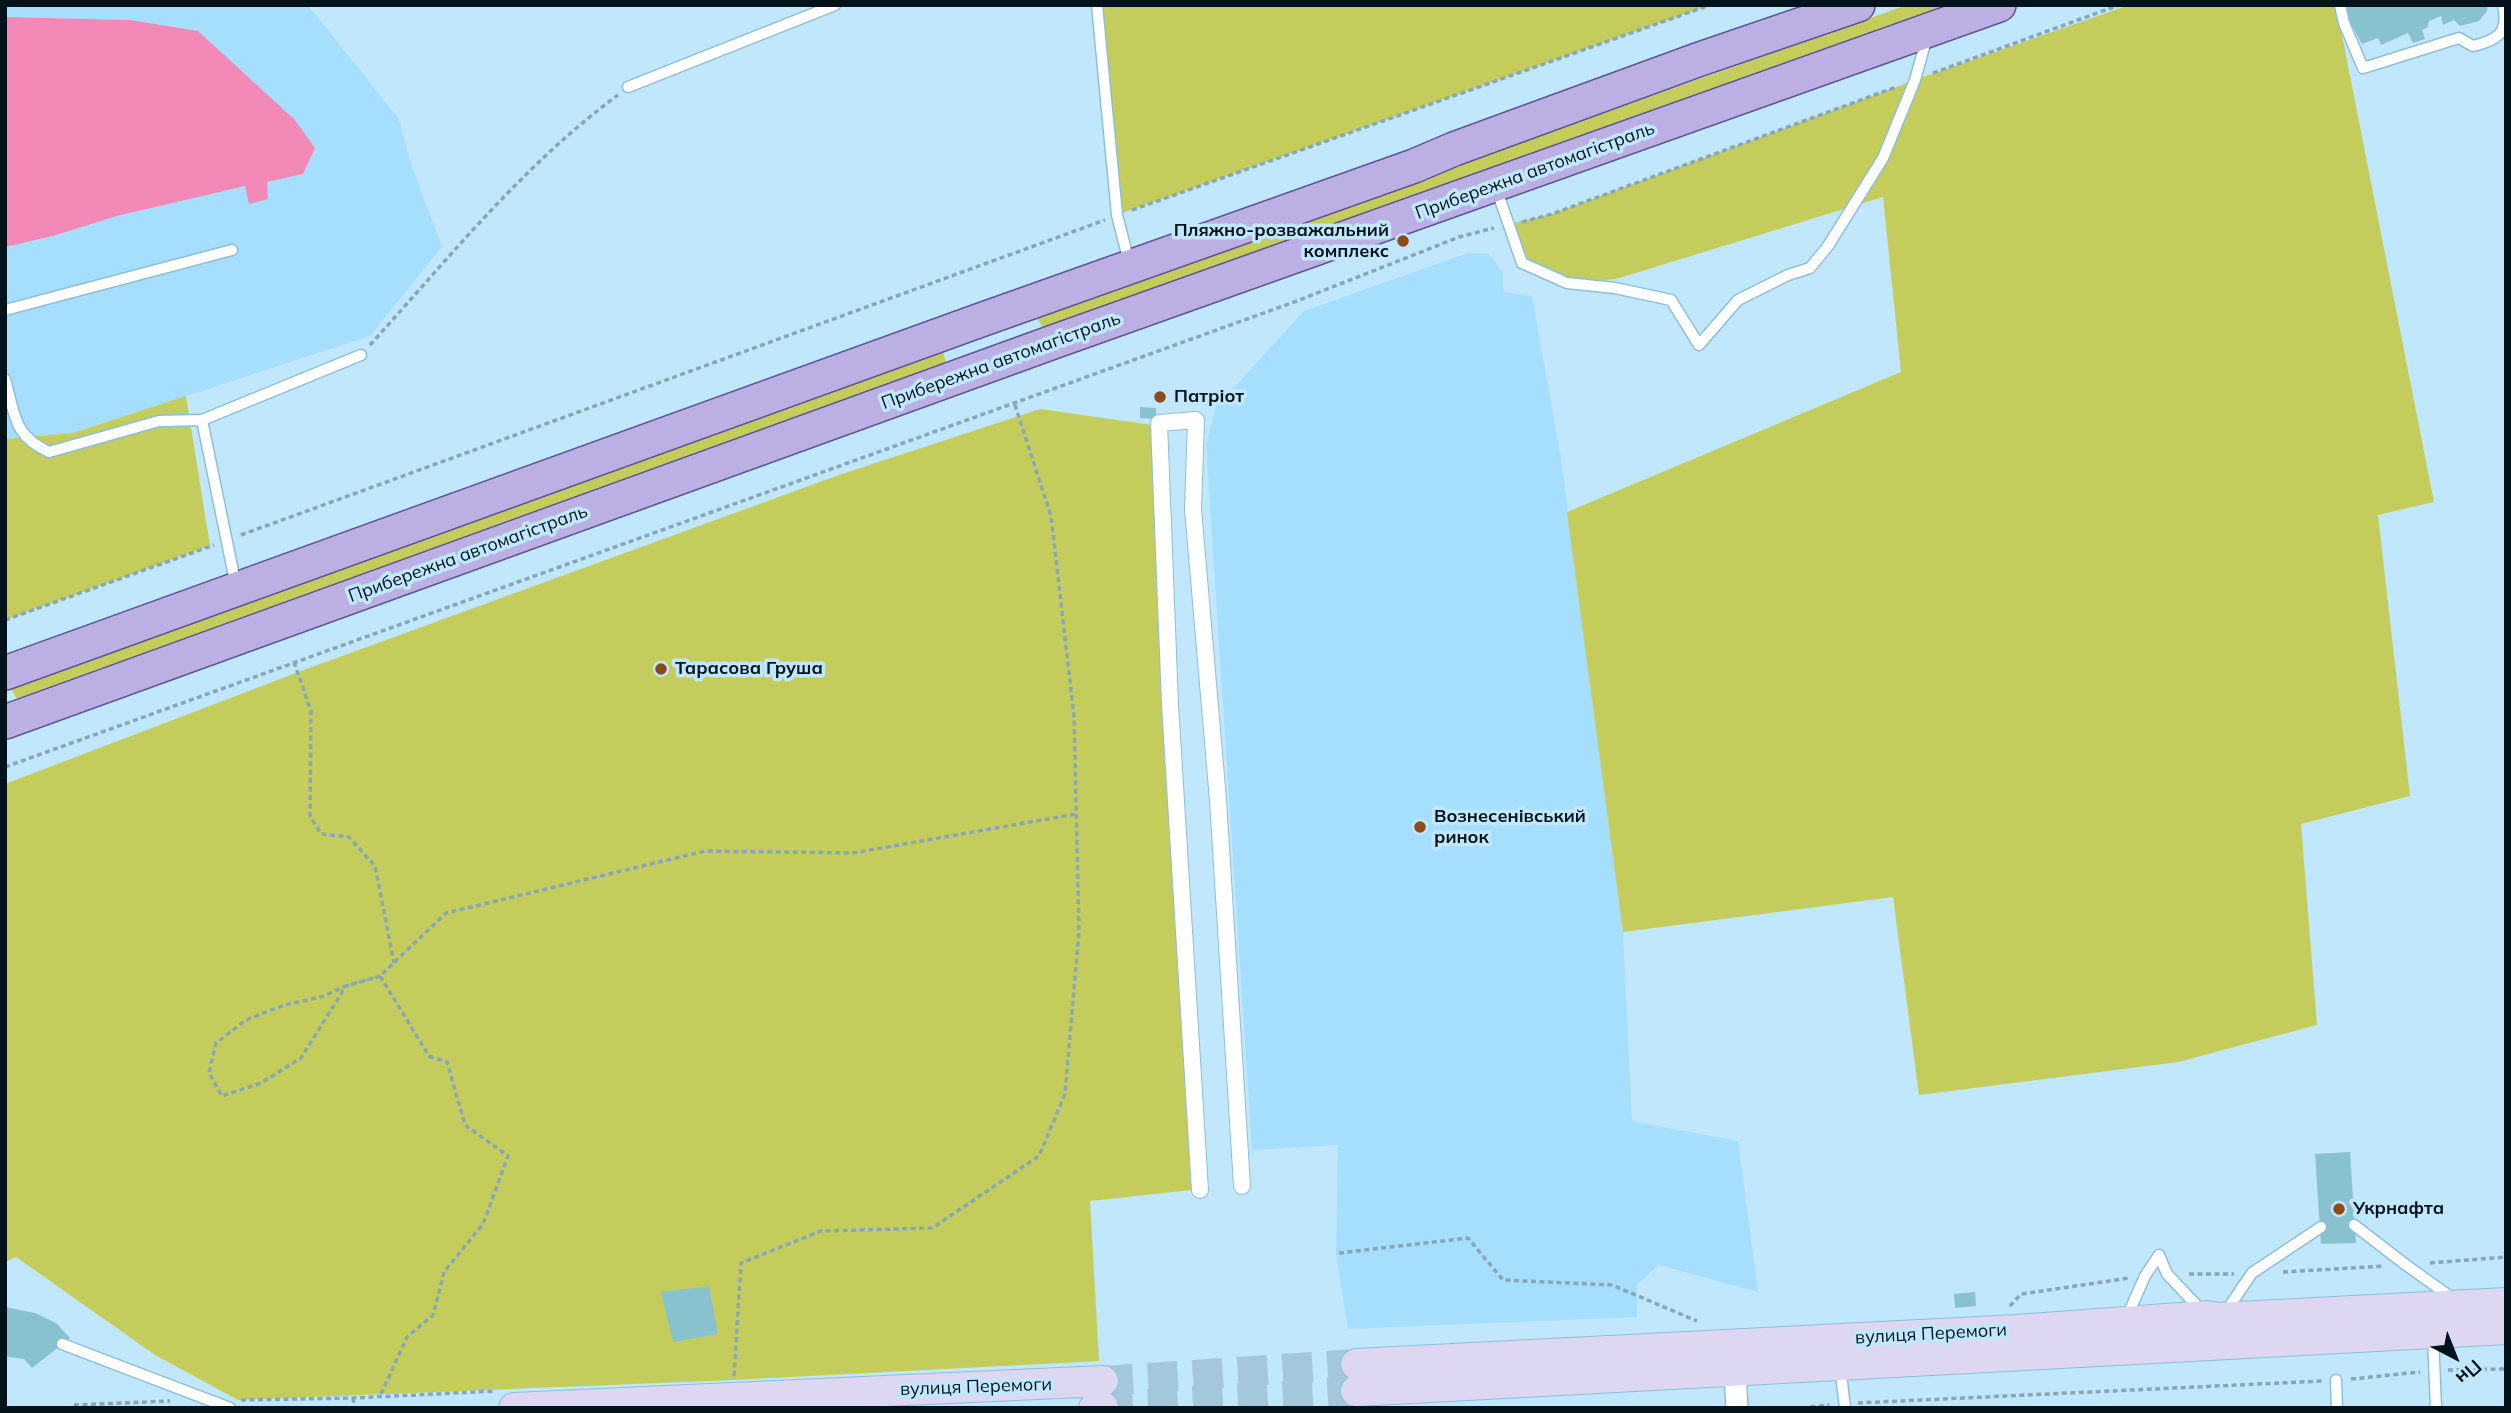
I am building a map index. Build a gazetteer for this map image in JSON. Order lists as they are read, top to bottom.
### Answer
{
  "streets": {
    "main road": ["Прибережна автомагістраль", "вулиця Перемоги"]
  },
  "places": [
    "Пляжно-розважальний комплекс",
    "Патріот",
    "Тарасова Груша",
    "Вознесенівський ринок",
    "Укрнафта"
  ],
  "north": "bottom right"
}
